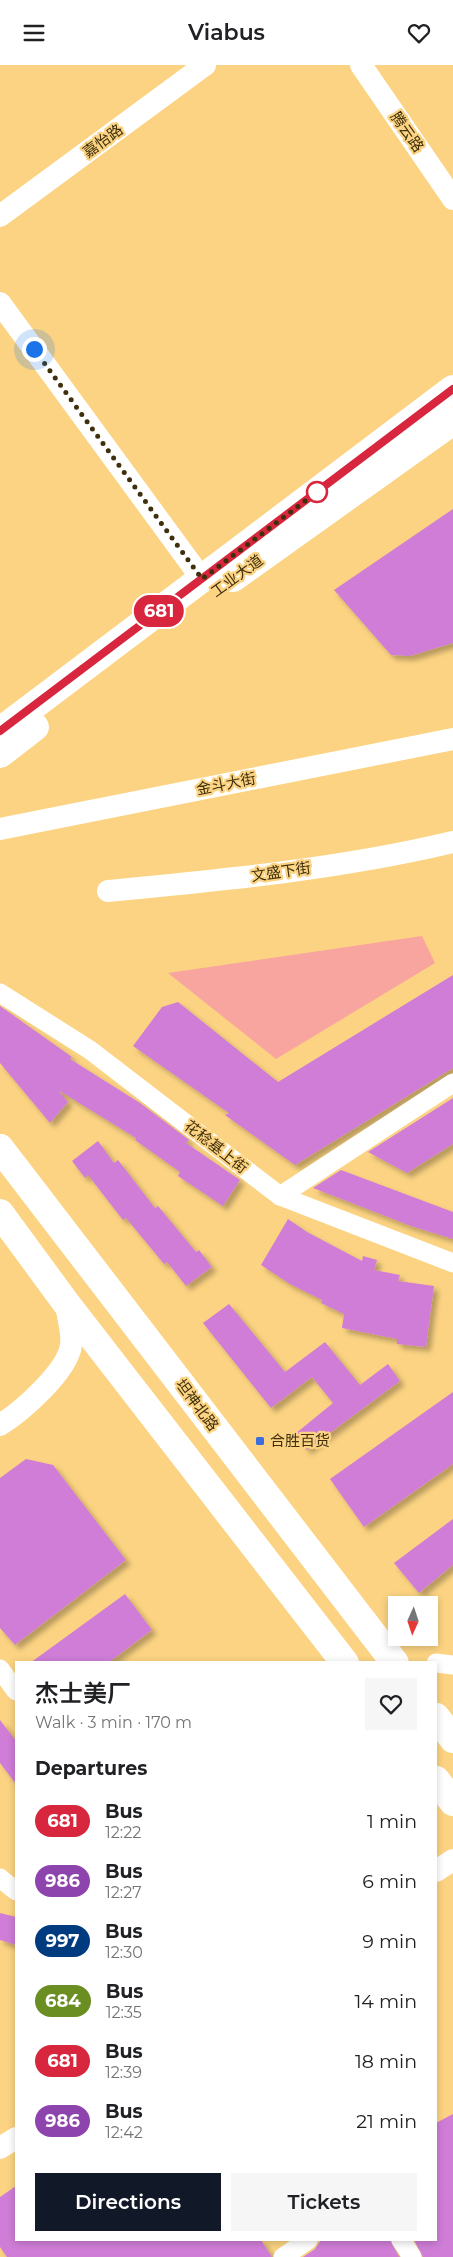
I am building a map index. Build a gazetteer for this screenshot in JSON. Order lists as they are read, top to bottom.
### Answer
{
  "streets": {
    "main road": ["工业大道", "坦神北路"],
    "street": [
      "腾云路",
      "嘉怡路",
      "金斗大街",
      "文盛下街",
      "花稔基上街"
    ]
  },
  "places": {
    "transit": ["合胜百货"]
  },
  "lines": ["bus line 681"],
  "north": "bottom",
  "page": {
    "header": "Viabus",
    "on_map": "681",
    "heading": [
      ["杰士美厂", "Walk · 3 min · 170 m"],
      "Departures"
    ],
    "list": [
      {
        "mark": "681",
        "name": "Bus",
        "note": "12:22",
        "value": "1 min"
      },
      {
        "mark": "986",
        "name": "Bus",
        "note": "12:27",
        "value": "6 min"
      },
      {
        "mark": "997",
        "name": "Bus",
        "note": "12:30",
        "value": "9 min"
      },
      {
        "mark": "684",
        "name": "Bus",
        "note": "12:35",
        "value": "14 min"
      },
      {
        "mark": "681",
        "name": "Bus",
        "note": "12:39",
        "value": "18 min"
      },
      {
        "mark": "986",
        "name": "Bus",
        "note": "12:42",
        "value": "21 min"
      }
    ],
    "buttons": ["Directions", "Tickets"]
  }
}
